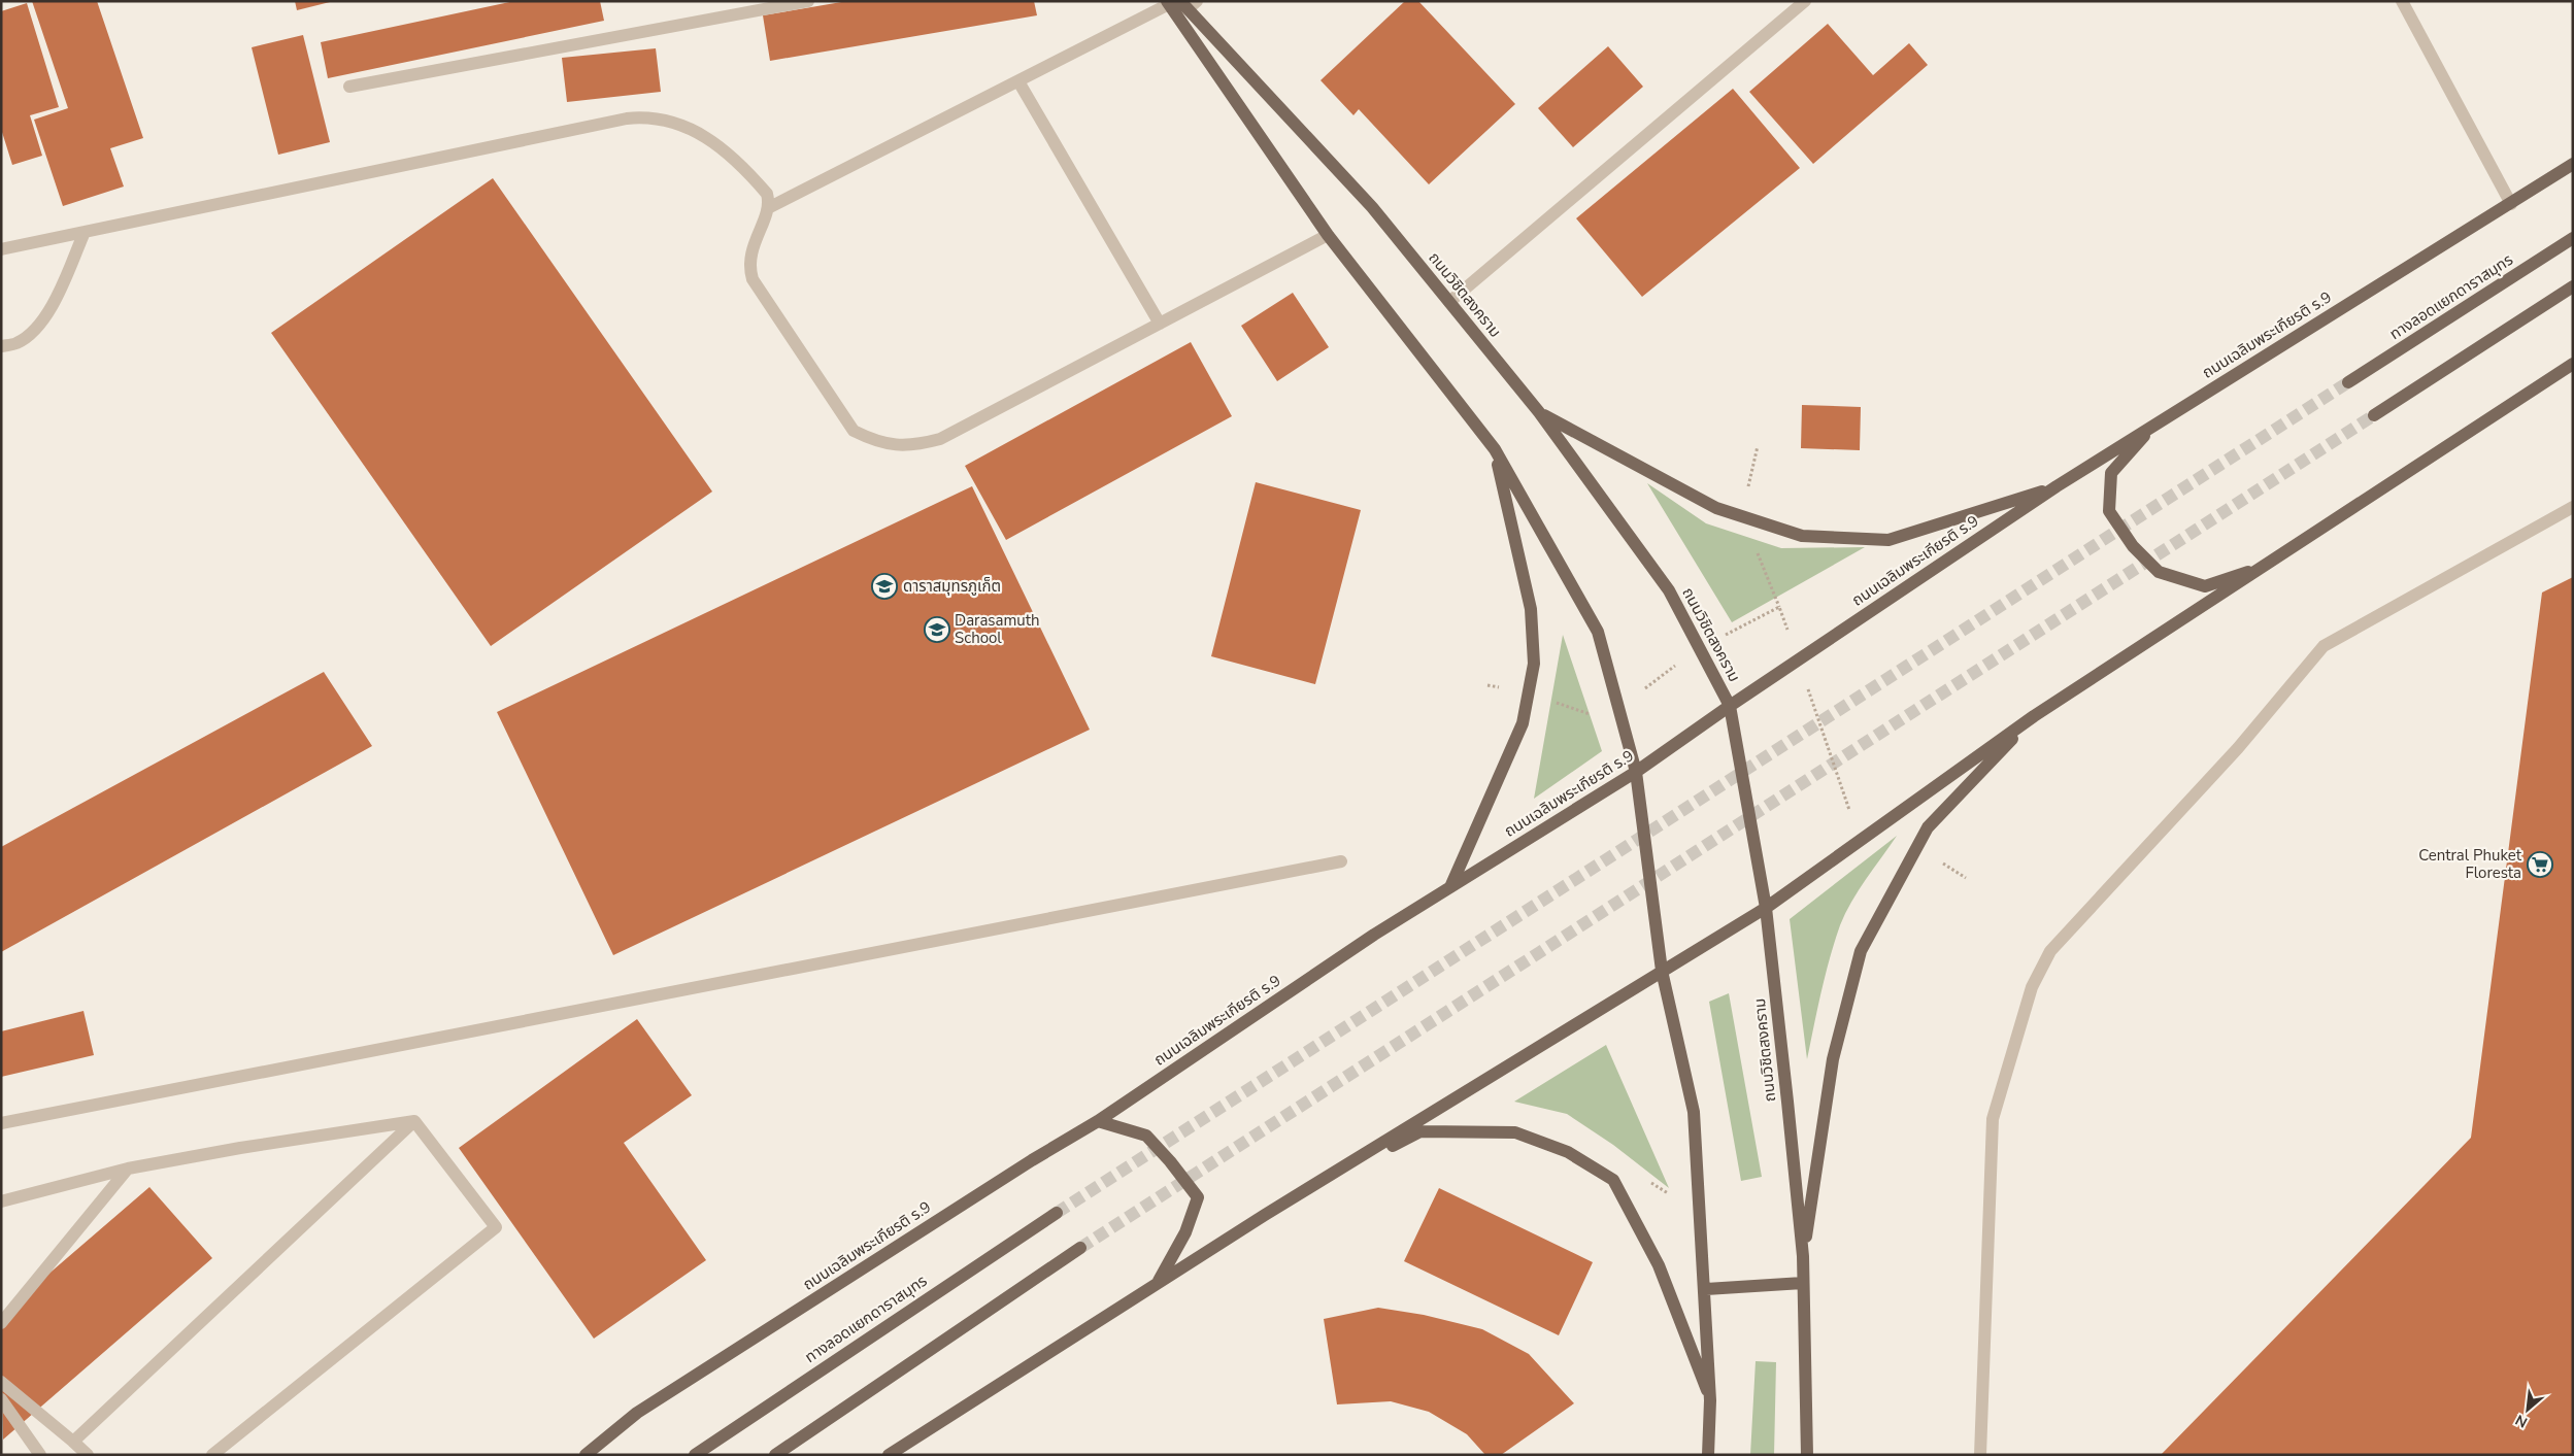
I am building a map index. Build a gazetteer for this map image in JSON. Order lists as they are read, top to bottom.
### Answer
{
  "streets": {
    "main road": ["ถนนวิชิตสงคราม", "ทางลอดแยกดาราสมุทร", "ถนนเฉลิมพระเกียรติ ร.9"]
  },
  "crossings": [
    ["ถนนวิชิตสงคราม", "ถนนเฉลิมพระเกียรติ ร.9"]
  ],
  "places": {
    "school or university": ["ดาราสมุทรภูเก็ต", "Darasamuth School"],
    "supermarket": ["Central Phuket Floresta"]
  },
  "north": "bottom left"
}
